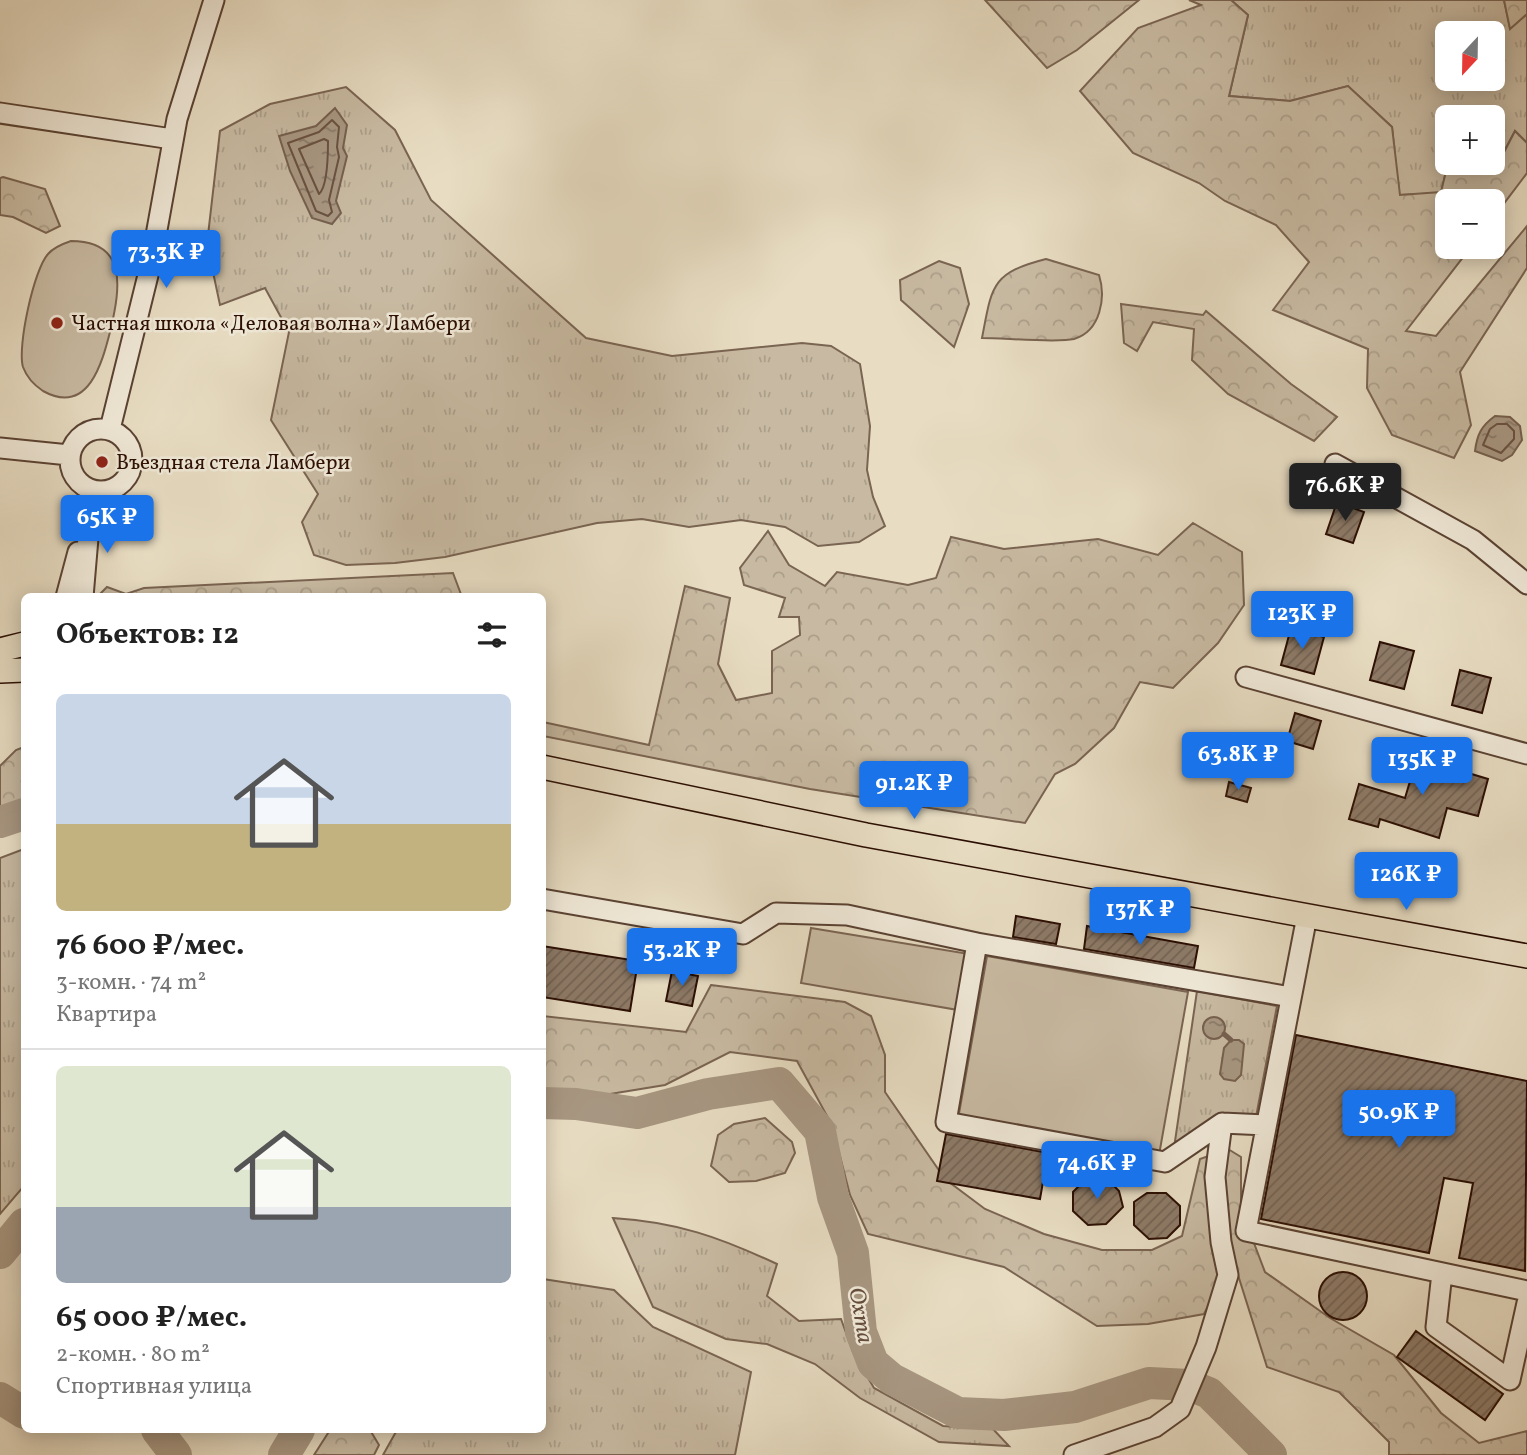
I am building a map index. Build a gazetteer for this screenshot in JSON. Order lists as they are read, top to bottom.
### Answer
{
  "water": ["Охта"],
  "places": ["Частная школа «Деловая волна» Ламбери", "Въездная стела Ламбери"],
  "north": "bottom",
  "page": {
    "map_buttons": ["+", "−"],
    "price": [
      "73.3K ₽",
      "76.6K ₽",
      "65K ₽",
      "123K ₽",
      "63.8K ₽",
      "135K ₽",
      "91.2K ₽",
      "126K ₽",
      "137K ₽",
      "53.2K ₽",
      "50.9K ₽",
      "74.6K ₽"
    ],
    "heading": "Объектов: 12",
    "list": [
      {
        "name": "76 600 ₽/мес.",
        "note": "3-комн. · 74 m² · Квартира"
      },
      {
        "name": "65 000 ₽/мес.",
        "note": "2-комн. · 80 m² · Спортивная улица"
      }
    ]
  }
}
